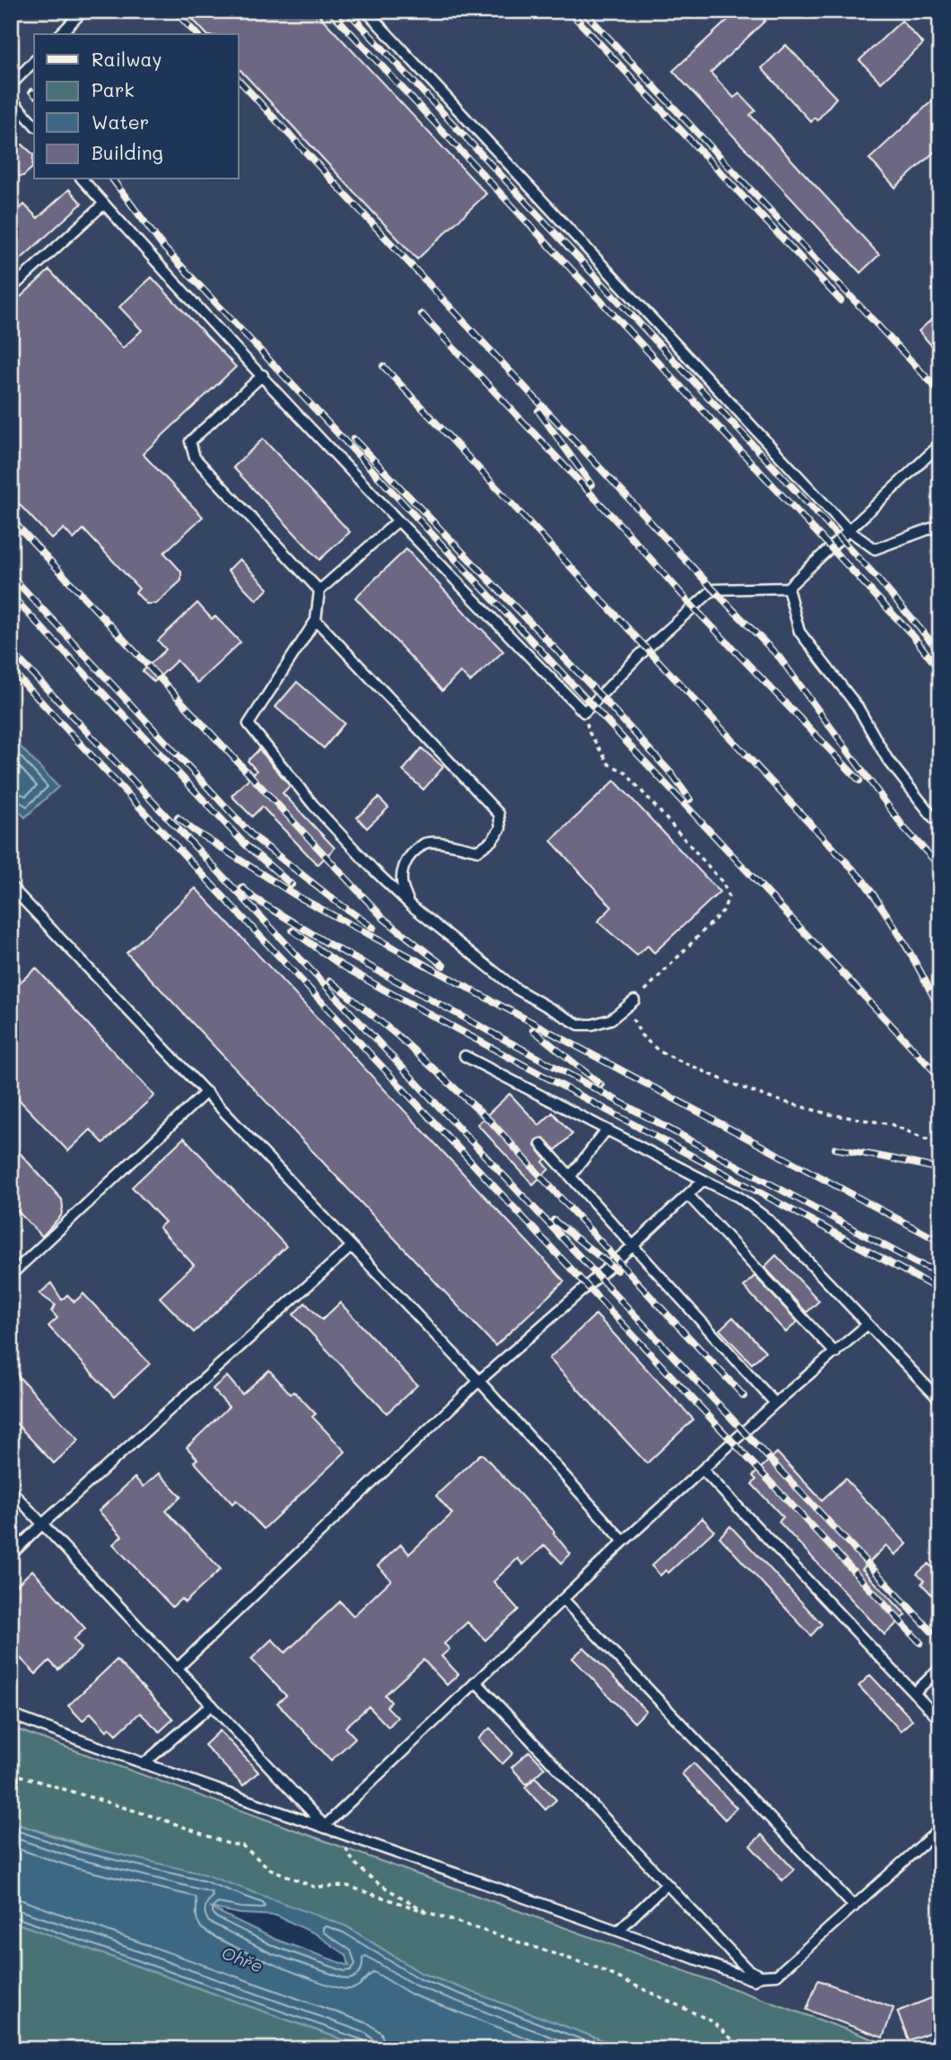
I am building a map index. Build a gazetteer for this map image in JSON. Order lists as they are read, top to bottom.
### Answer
{
  "water": ["Ohře"],
  "legend": [
    "Railway",
    "Park",
    "Water",
    "Building"
  ]
}
